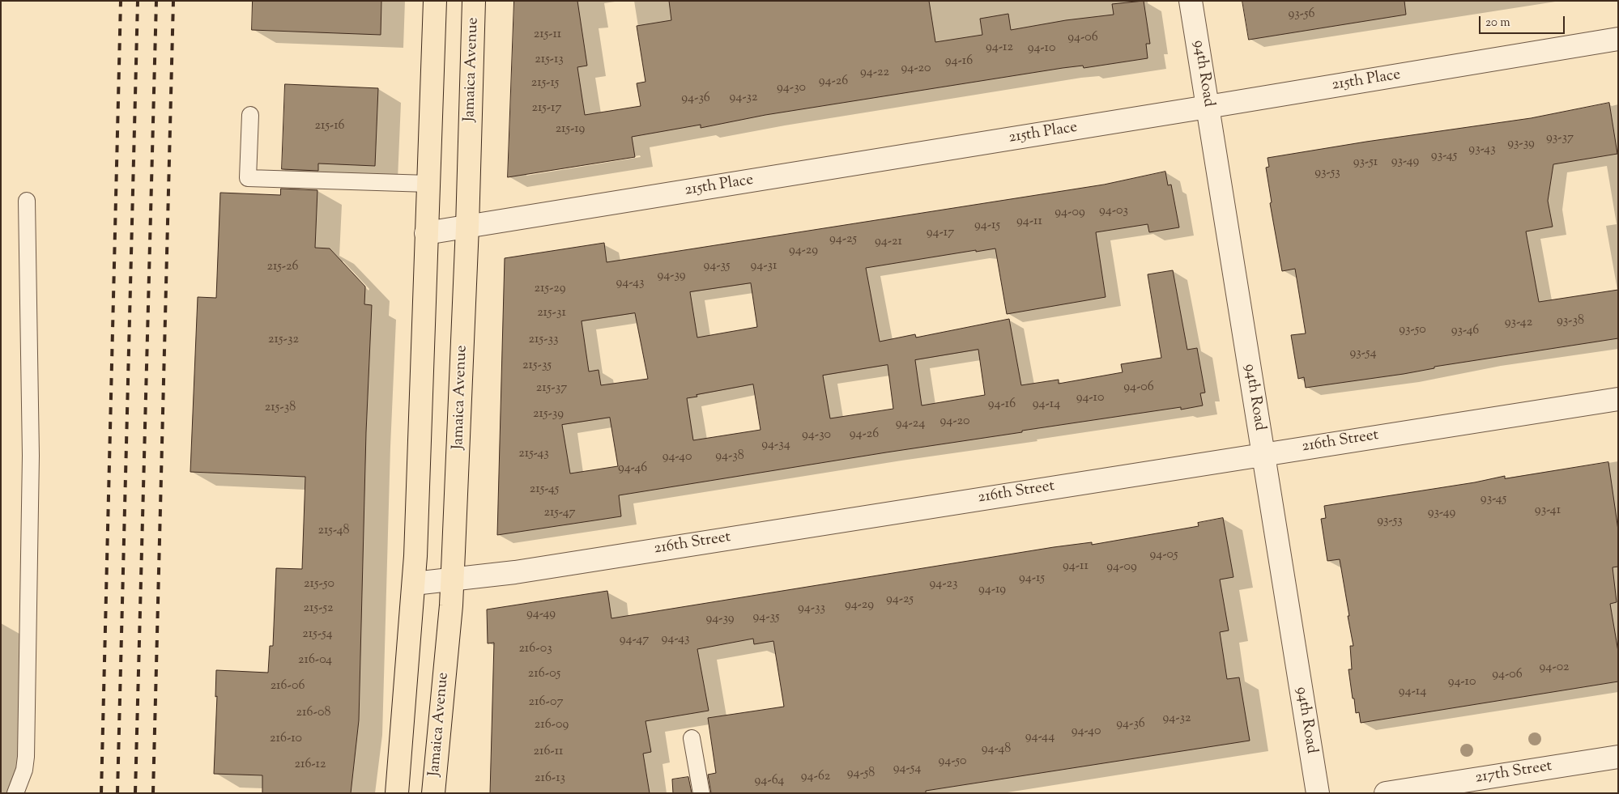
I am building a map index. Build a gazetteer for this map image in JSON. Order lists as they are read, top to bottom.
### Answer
{
  "streets": {
    "main road": ["Jamaica Avenue"],
    "street": [
      "94th Road",
      "215th Place",
      "216th Street",
      "217th Street"
    ]
  },
  "crossings": [
    ["Jamaica Avenue", "215th Place"],
    ["Jamaica Avenue", "216th Street"],
    ["94th Road", "215th Place"],
    ["94th Road", "216th Street"]
  ],
  "house_numbers": [
    "93-56",
    "215-11",
    "94-06",
    "94-12",
    "94-10",
    "215-13",
    "94-16",
    "94-20",
    "94-22",
    "94-26",
    "215-15",
    "94-30",
    "94-32",
    "94-36",
    "215-17",
    "215-16",
    "215-19",
    "93-37",
    "93-39",
    "93-43",
    "93-45",
    "93-49",
    "93-51",
    "93-53",
    "94-03",
    "94-09",
    "94-11",
    "94-15",
    "94-17",
    "94-25",
    "94-21",
    "94-29",
    "94-35",
    "94-31",
    "215-26",
    "94-39",
    "94-43",
    "215-29",
    "215-31",
    "93-38",
    "93-42",
    "93-50",
    "93-46",
    "215-32",
    "215-33",
    "93-54",
    "215-35",
    "94-06",
    "215-37",
    "94-10",
    "94-16",
    "94-14",
    "215-38",
    "215-39",
    "94-20",
    "94-24",
    "94-26",
    "94-30",
    "94-34",
    "215-43",
    "94-38",
    "94-40",
    "94-46",
    "215-45",
    "93-45",
    "93-41",
    "215-47",
    "93-49",
    "93-53",
    "215-48",
    "94-05",
    "94-11",
    "94-09",
    "94-15",
    "215-50",
    "94-23",
    "94-19",
    "94-25",
    "94-29",
    "215-52",
    "94-33",
    "94-49",
    "94-35",
    "94-39",
    "215-54",
    "94-43",
    "94-47",
    "216-03",
    "216-04",
    "94-02",
    "216-05",
    "94-06",
    "94-10",
    "216-06",
    "94-14",
    "216-07",
    "216-08",
    "94-32",
    "94-36",
    "216-09",
    "94-40",
    "94-44",
    "216-10",
    "94-48",
    "216-11",
    "94-50",
    "216-12",
    "94-54",
    "94-58",
    "94-62",
    "216-13",
    "94-64"
  ],
  "scale_bar": "20 m"
}
